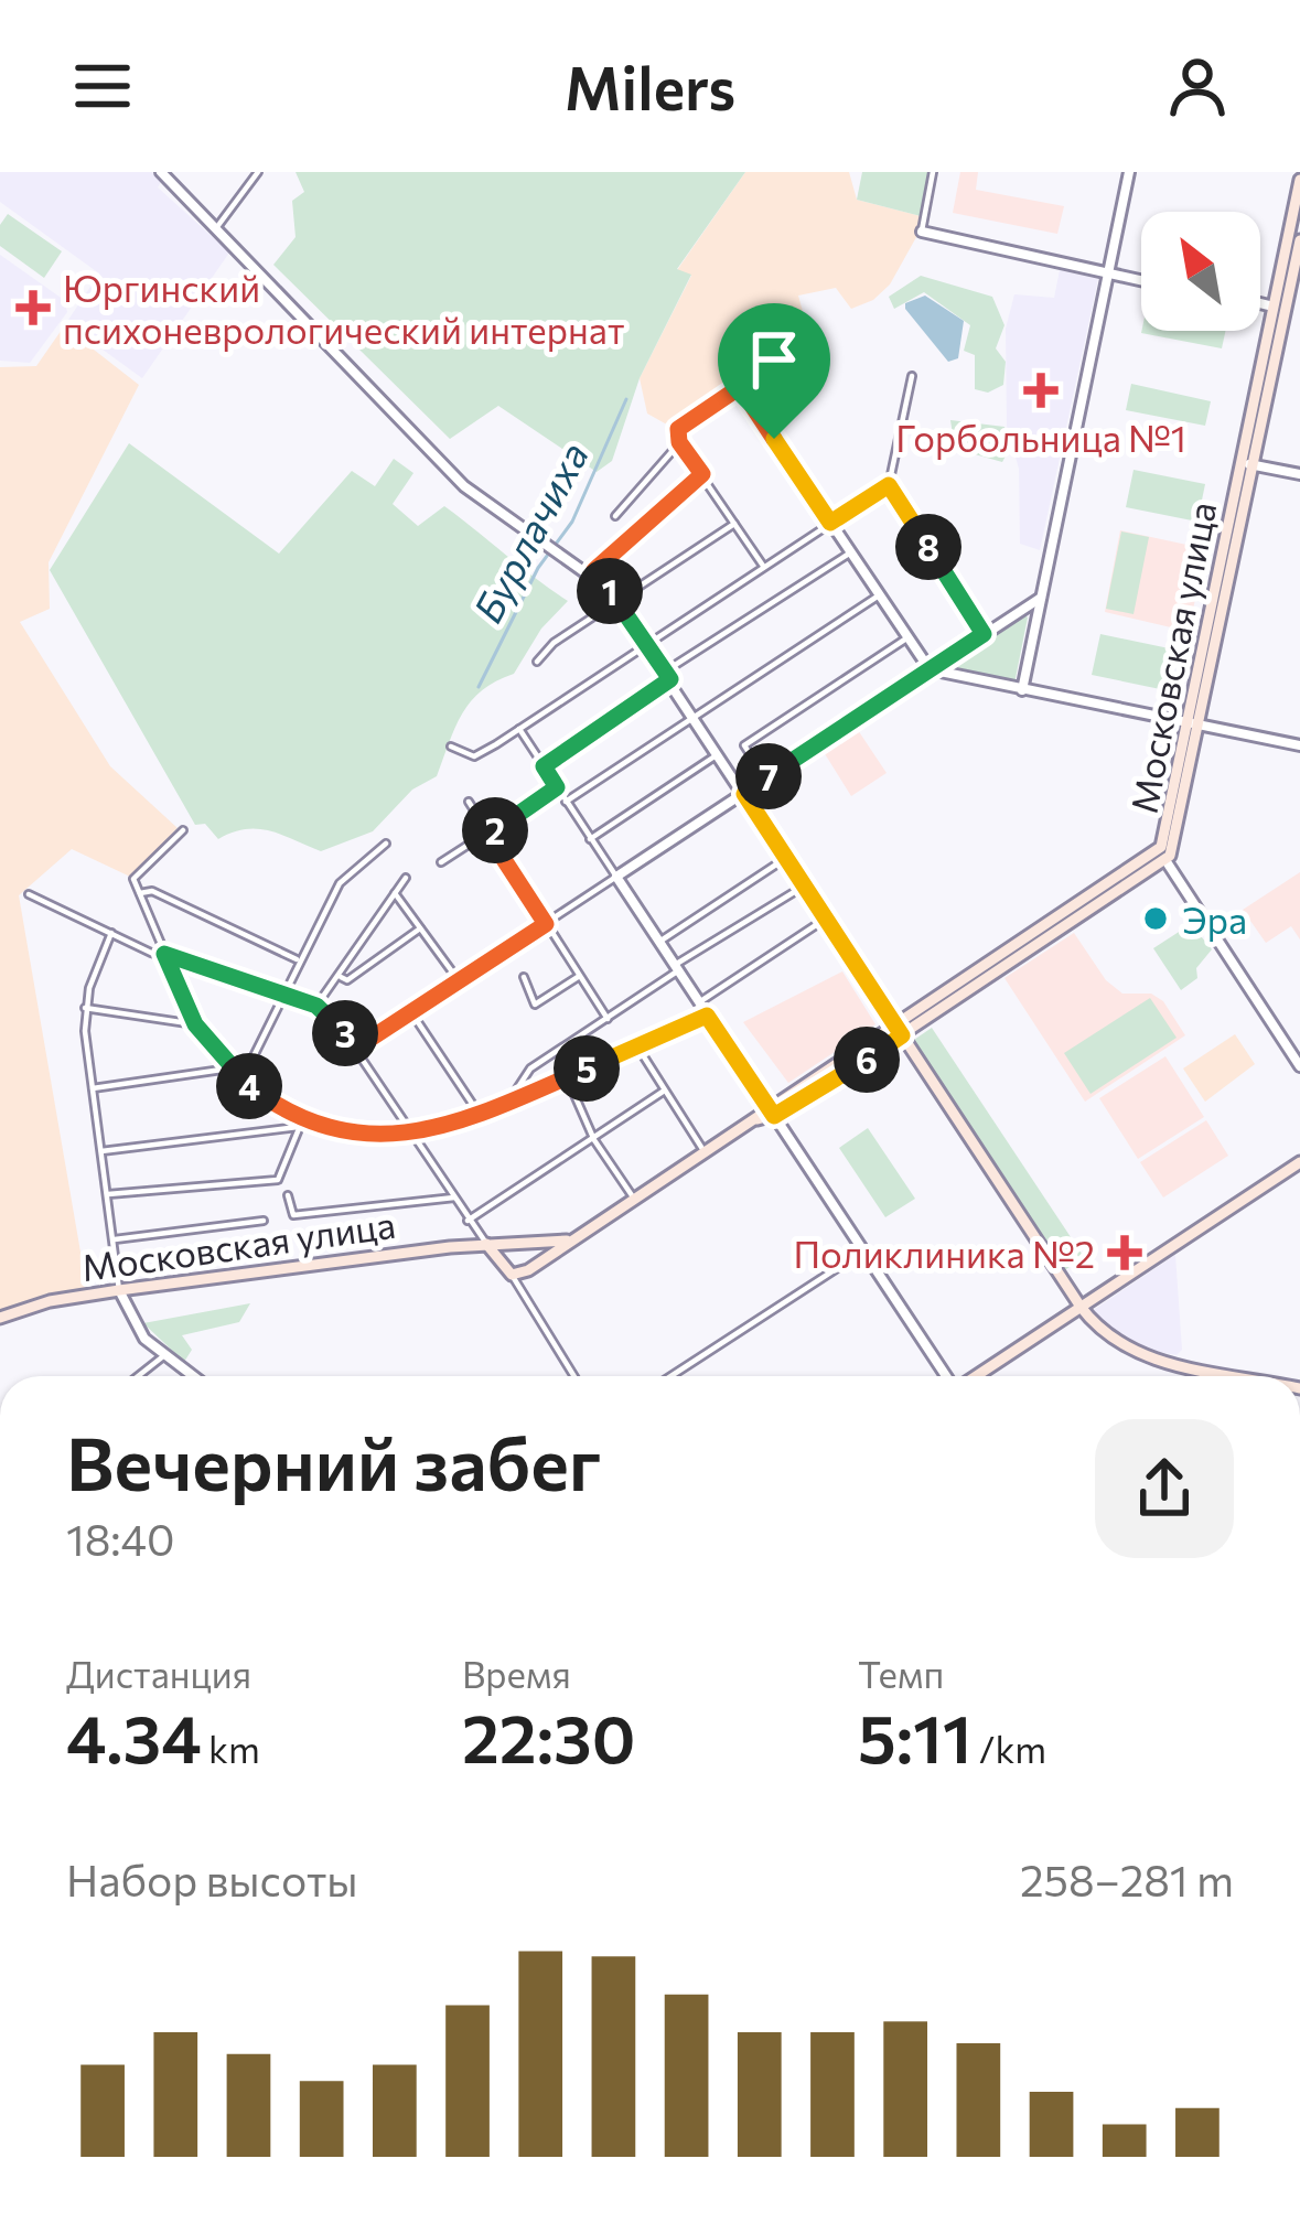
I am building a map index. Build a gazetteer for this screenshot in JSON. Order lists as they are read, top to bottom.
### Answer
{
  "streets": {
    "main road": ["Московская улица"]
  },
  "water": ["Бурлачиха"],
  "places": {
    "health": ["Юргинский психоневрологический интернат", "Горбольница №1", "Поликлиника №2"],
    "other": ["Эра"]
  },
  "north": "top left",
  "page": {
    "header": "Milers",
    "pins": [
      "8",
      "1",
      "7",
      "2",
      "3",
      "6",
      "5",
      "4"
    ],
    "heading": ["Вечерний забег", "18:40"],
    "stats": [
      ["Дистанция", "4.34 km"],
      ["Время", "22:30"],
      ["Темп", "5:11 /km"]
    ],
    "chart": ["Набор высоты", "258–281 m"]
  }
}
